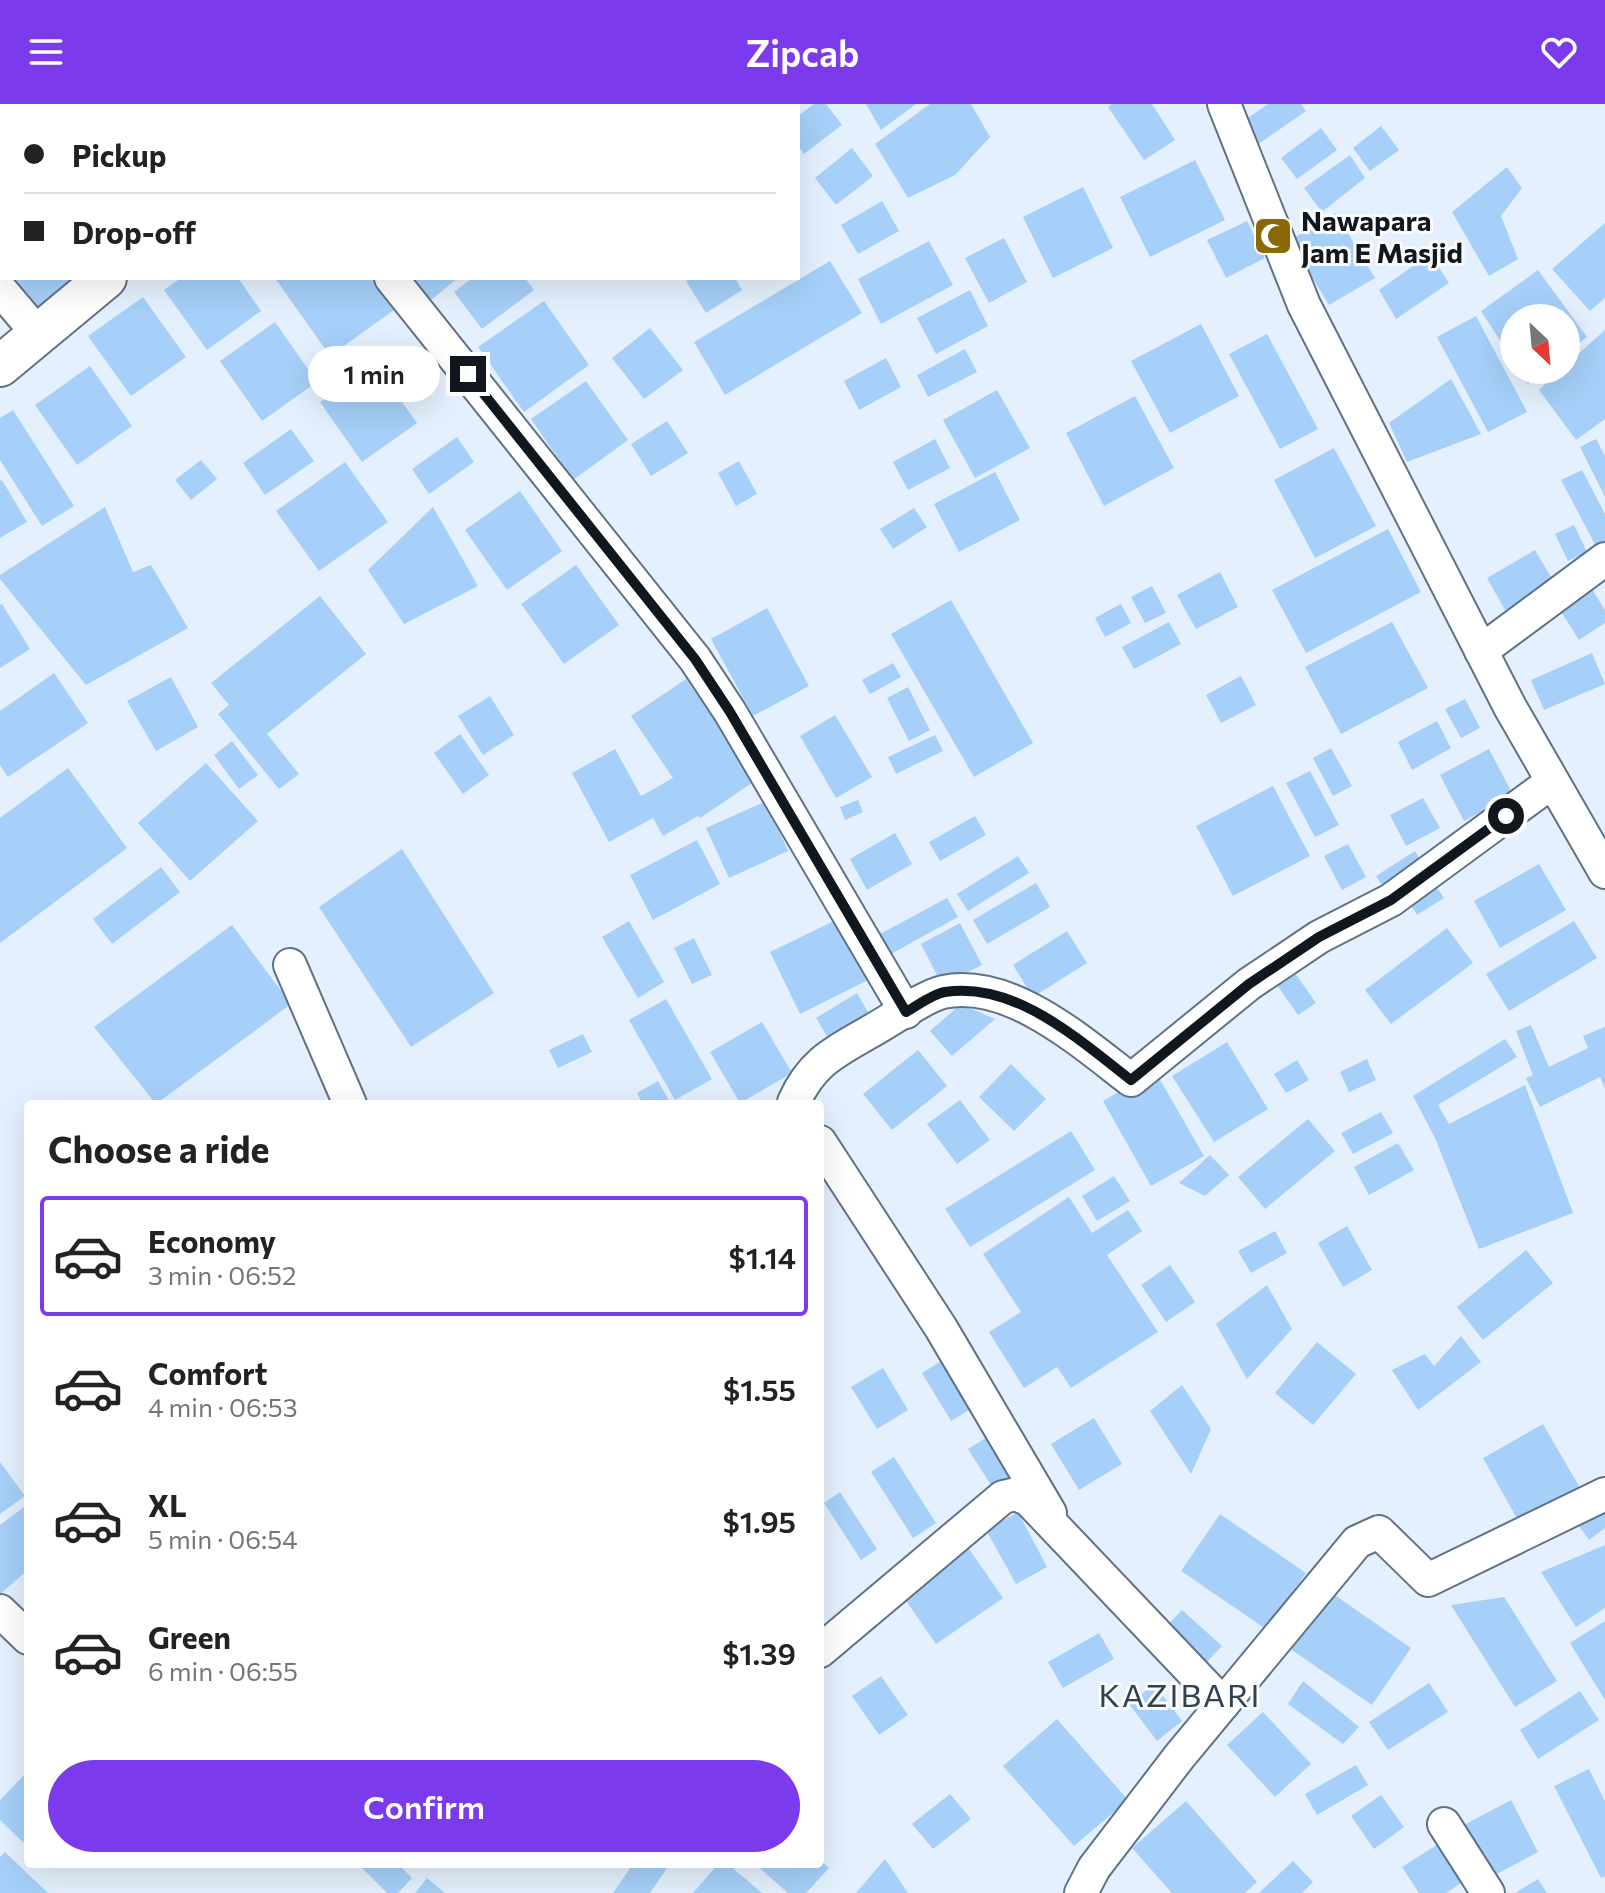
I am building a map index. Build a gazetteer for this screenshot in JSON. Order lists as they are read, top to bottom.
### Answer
{
  "districts": ["KAZIBARI"],
  "places": {
    "mosque": ["Nawapara Jam E Masjid"]
  },
  "north": "bottom right",
  "page": {
    "header": "Zipcab",
    "banner": ["Pickup", "Drop-off"],
    "bubble": "1 min",
    "heading": "Choose a ride",
    "list": [
      {
        "name": "Economy",
        "note": "3 min · 06:52",
        "value": "$1.14"
      },
      {
        "name": "Comfort",
        "note": "4 min · 06:53",
        "value": "$1.55"
      },
      {
        "name": "XL",
        "note": "5 min · 06:54",
        "value": "$1.95"
      },
      {
        "name": "Green",
        "note": "6 min · 06:55",
        "value": "$1.39"
      }
    ],
    "buttons": "Confirm"
  }
}
